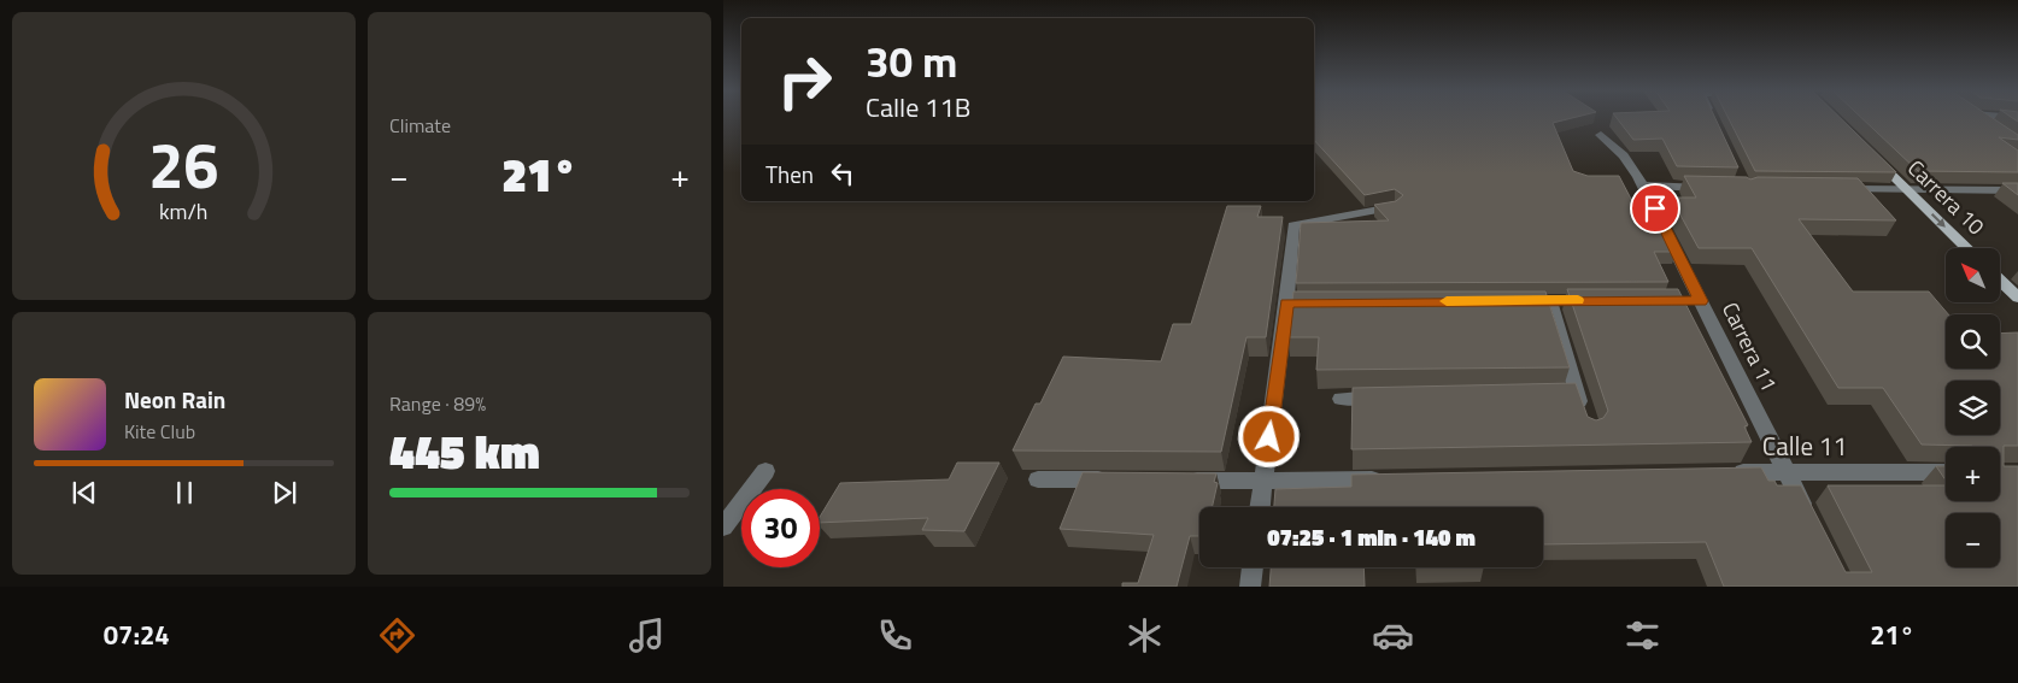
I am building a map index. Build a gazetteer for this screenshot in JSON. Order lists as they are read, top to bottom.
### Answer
{
  "streets": {
    "main road": ["Carrera 10"],
    "street": ["Carrera 11", "Calle 11"]
  },
  "crossings": [
    ["Carrera 11", "Calle 11"]
  ],
  "one_way": ["Carrera 10"],
  "north": "top left",
  "page": {
    "tile": [
      "Climate",
      ["Range · 89%", "445 km"]
    ],
    "turn": ["30 m", "Calle 11B"],
    "then": "Then",
    "heat": ["−", "21°", "+"],
    "map_buttons": ["+", "−"],
    "song": ["Neon Rain", "Kite Club"],
    "limit": "30",
    "trip": "07:25 · 1 min · 140 m",
    "tabs": ["07:24", "21°"],
    "gauge": ["26", "km/h"]
  }
}
